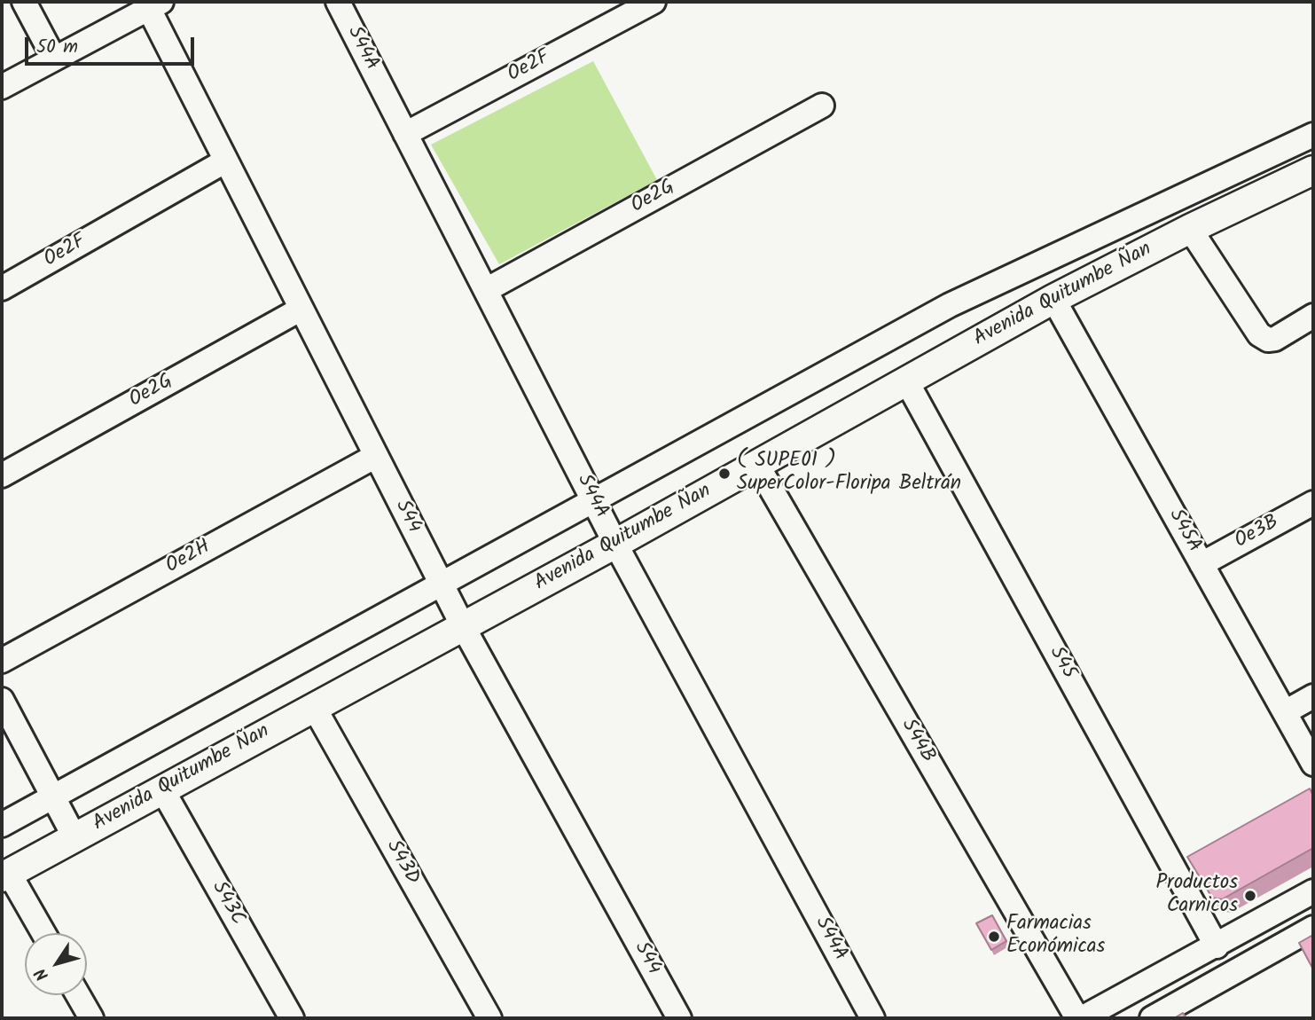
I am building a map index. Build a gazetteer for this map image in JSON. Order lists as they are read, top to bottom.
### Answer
{
  "streets": {
    "street": [
      "S44A",
      "Oe2F",
      "Oe2G",
      "Avenida Quitumbe Ñan",
      "S44",
      "S45A",
      "Oe3B",
      "Oe2H",
      "S45",
      "S44B",
      "S43D",
      "S43C"
    ]
  },
  "crossings": [
    ["S44A", "Oe2F"],
    ["S44A", "Oe2G"],
    ["S44A", "Avenida Quitumbe Ñan"],
    ["Oe2F", "S44"],
    ["Oe2G", "S44"],
    ["Avenida Quitumbe Ñan", "S44"],
    ["Avenida Quitumbe Ñan", "S45A"],
    ["Avenida Quitumbe Ñan", "S45"],
    ["Avenida Quitumbe Ñan", "S44B"],
    ["Avenida Quitumbe Ñan", "S43D"],
    ["Avenida Quitumbe Ñan", "S43C"],
    ["S44", "Oe2H"],
    ["S45A", "Oe3B"]
  ],
  "places": ["( SUPE01 ) SuperColor-Floripa Beltrán", "Productos Carnicos", "Farmacias Económicas"],
  "scale_bar": "50 m",
  "north": "bottom left"
}
